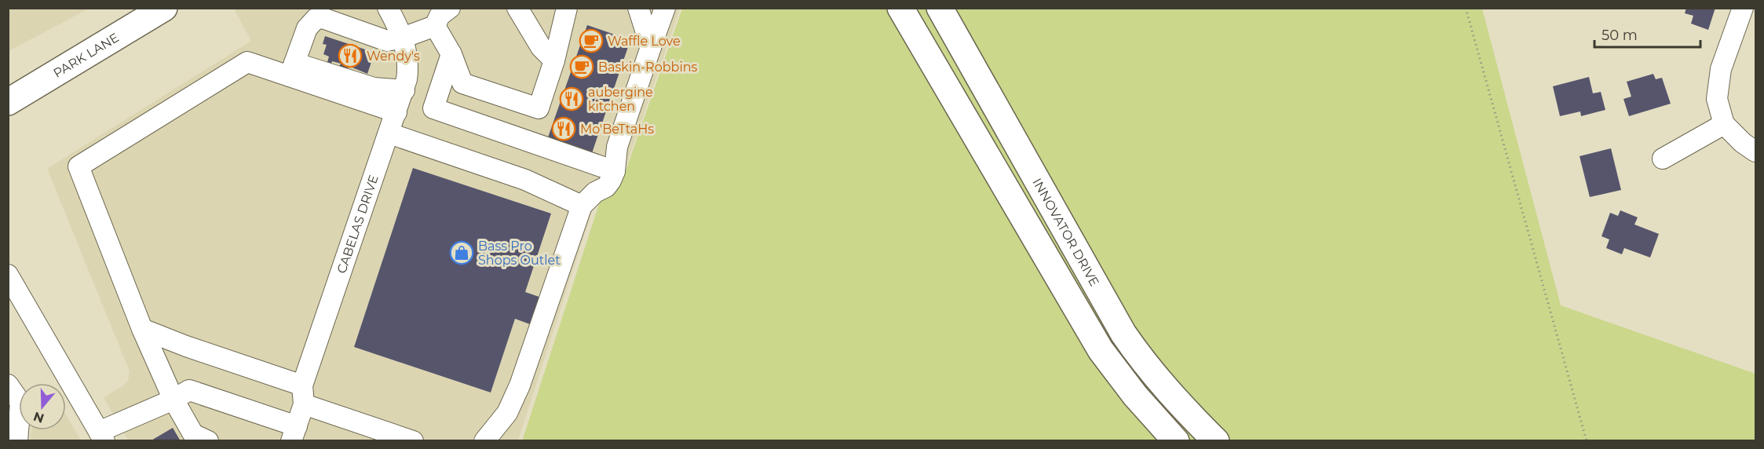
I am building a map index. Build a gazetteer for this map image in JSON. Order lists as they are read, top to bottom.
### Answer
{
  "streets": {
    "main road": ["PARK LANE", "INNOVATOR DRIVE"],
    "street": ["CABELAS DRIVE"]
  },
  "places": {
    "cafe": ["Waffle Love", "Baskin-Robbins"],
    "restaurant": ["Wendy's", "aubergine kitchen", "Mo'BeTtaHs"],
    "shop": ["Bass Pro Shops Outlet"]
  },
  "scale_bar": "50 m",
  "north": "bottom"
}
